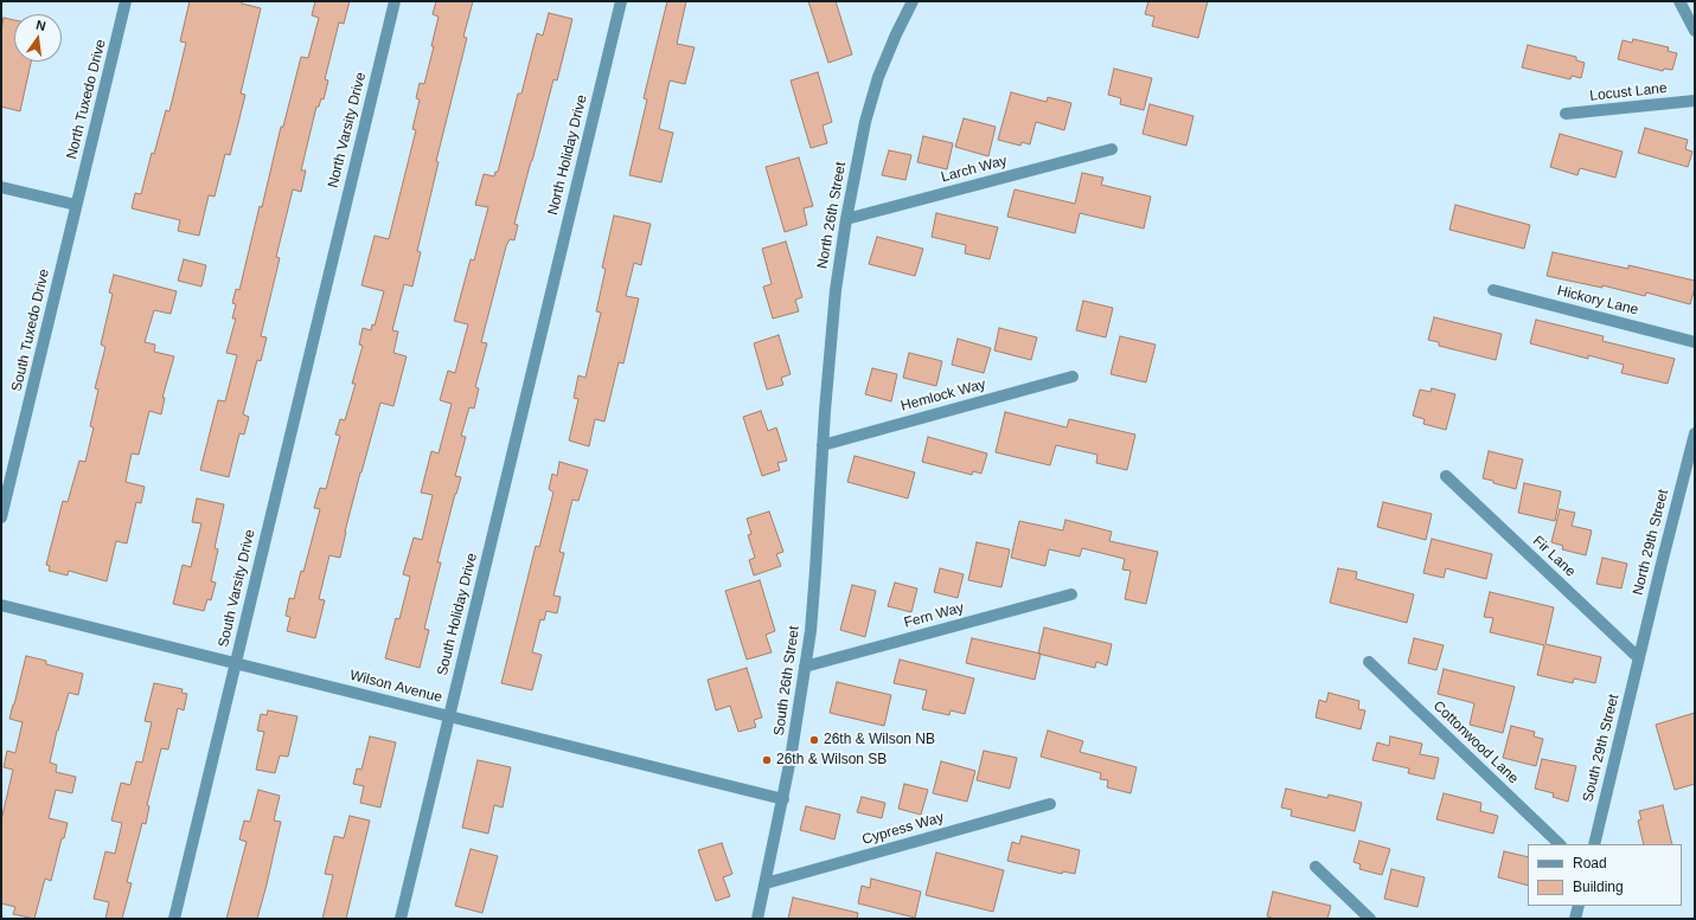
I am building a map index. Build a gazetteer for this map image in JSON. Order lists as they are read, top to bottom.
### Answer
{
  "streets": {
    "street": [
      "Locust Lane",
      "North Tuxedo Drive",
      "North Varsity Drive",
      "North Holiday Drive",
      "Larch Way",
      "North 26th Street",
      "Hickory Lane",
      "South Tuxedo Drive",
      "Hemlock Way",
      "North 29th Street",
      "Fir Lane",
      "South Varsity Drive",
      "South Holiday Drive",
      "Fern Way",
      "South 26th Street",
      "Wilson Avenue",
      "Cottonwood Lane",
      "South 29th Street",
      "Cypress Way"
    ]
  },
  "crossings": [
    ["North Tuxedo Drive", "South Tuxedo Drive"],
    ["North Varsity Drive", "South Varsity Drive"],
    ["North Holiday Drive", "South Holiday Drive"],
    ["Larch Way", "North 26th Street"],
    ["North 26th Street", "Hemlock Way"],
    ["North 26th Street", "South 26th Street"],
    ["Hemlock Way", "South 26th Street"],
    ["North 29th Street", "Fir Lane"],
    ["North 29th Street", "South 29th Street"],
    ["Fir Lane", "South 29th Street"],
    ["South Varsity Drive", "Wilson Avenue"],
    ["South Holiday Drive", "Wilson Avenue"],
    ["Fern Way", "South 26th Street"],
    ["South 26th Street", "Wilson Avenue"],
    ["South 26th Street", "Cypress Way"]
  ],
  "places": ["26th & Wilson NB", "26th & Wilson SB"],
  "legend": ["Road", "Building"],
  "north": "top"
}
